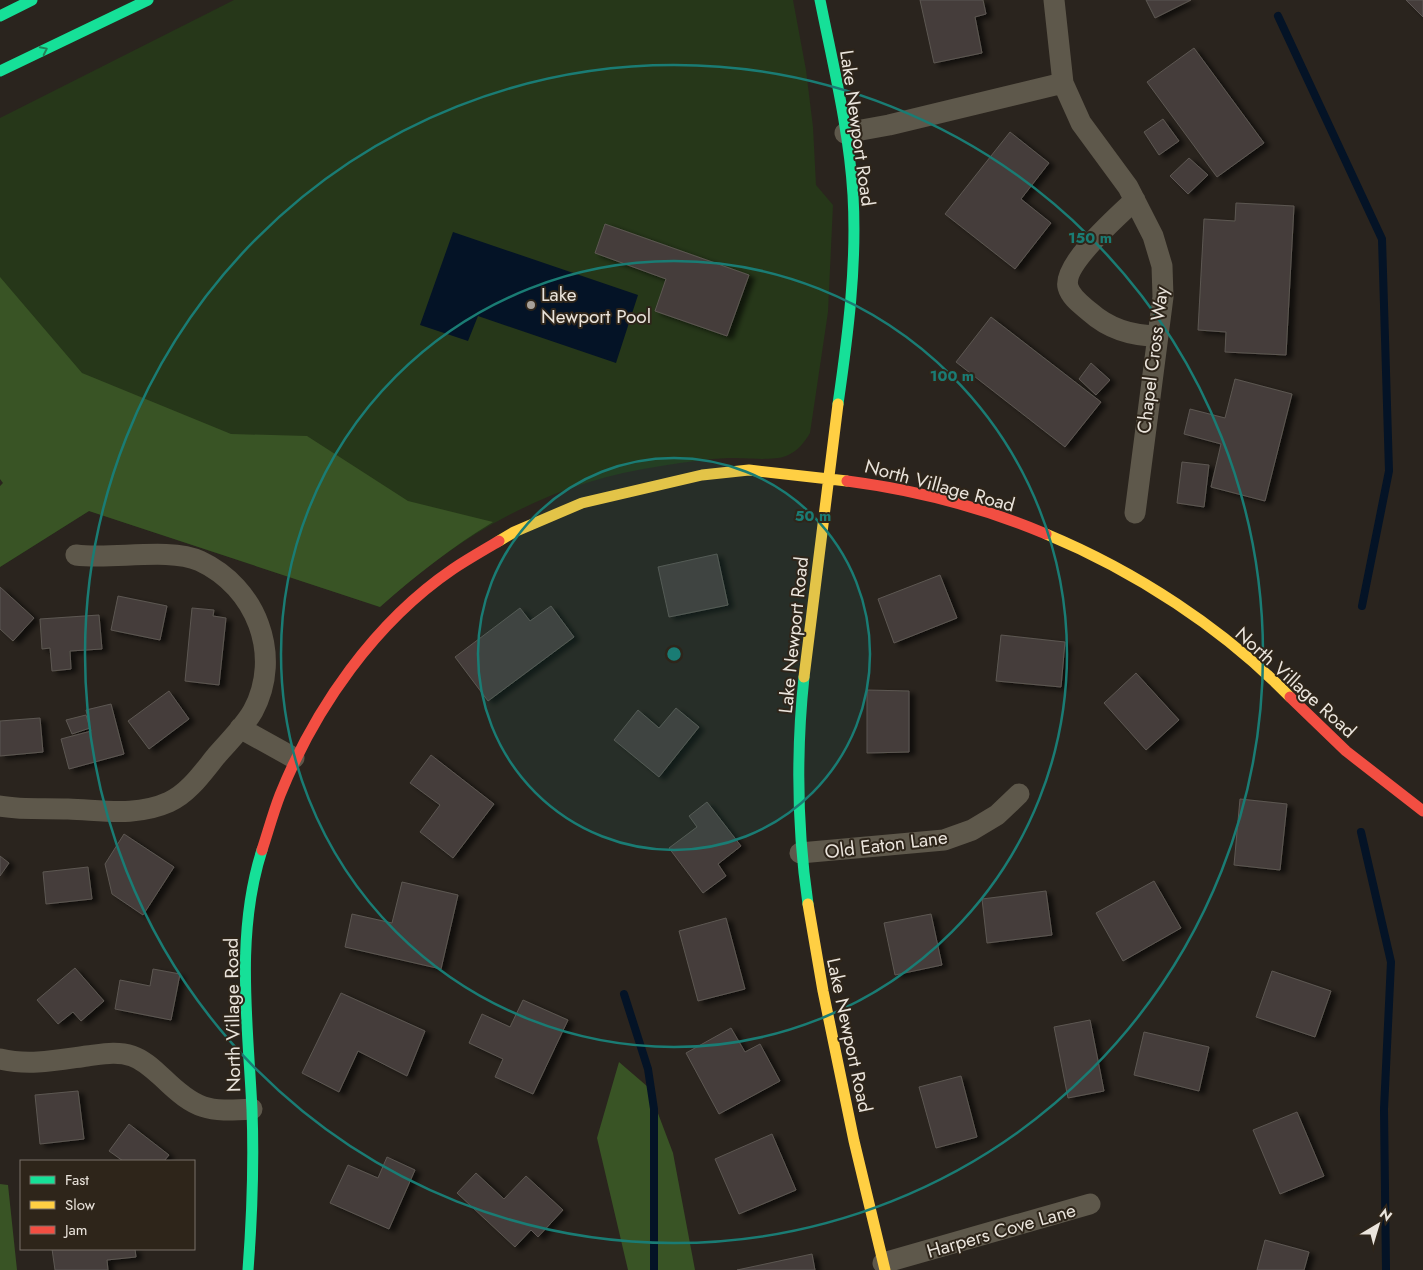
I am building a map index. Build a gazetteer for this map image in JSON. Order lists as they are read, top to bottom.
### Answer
{
  "streets": {
    "street": [
      "Lake Newport Road",
      "Chapel Cross Way",
      "North Village Road",
      "Old Eaton Lane",
      "Harpers Cove Lane"
    ]
  },
  "crossings": [
    ["Lake Newport Road", "North Village Road"],
    ["Lake Newport Road", "Old Eaton Lane"],
    ["Lake Newport Road", "Harpers Cove Lane"]
  ],
  "places": ["Lake Newport Pool"],
  "legend": ["Fast", "Slow", "Jam"],
  "north": "top right",
  "rings": ["150 m", "100 m", "50 m"]
}
